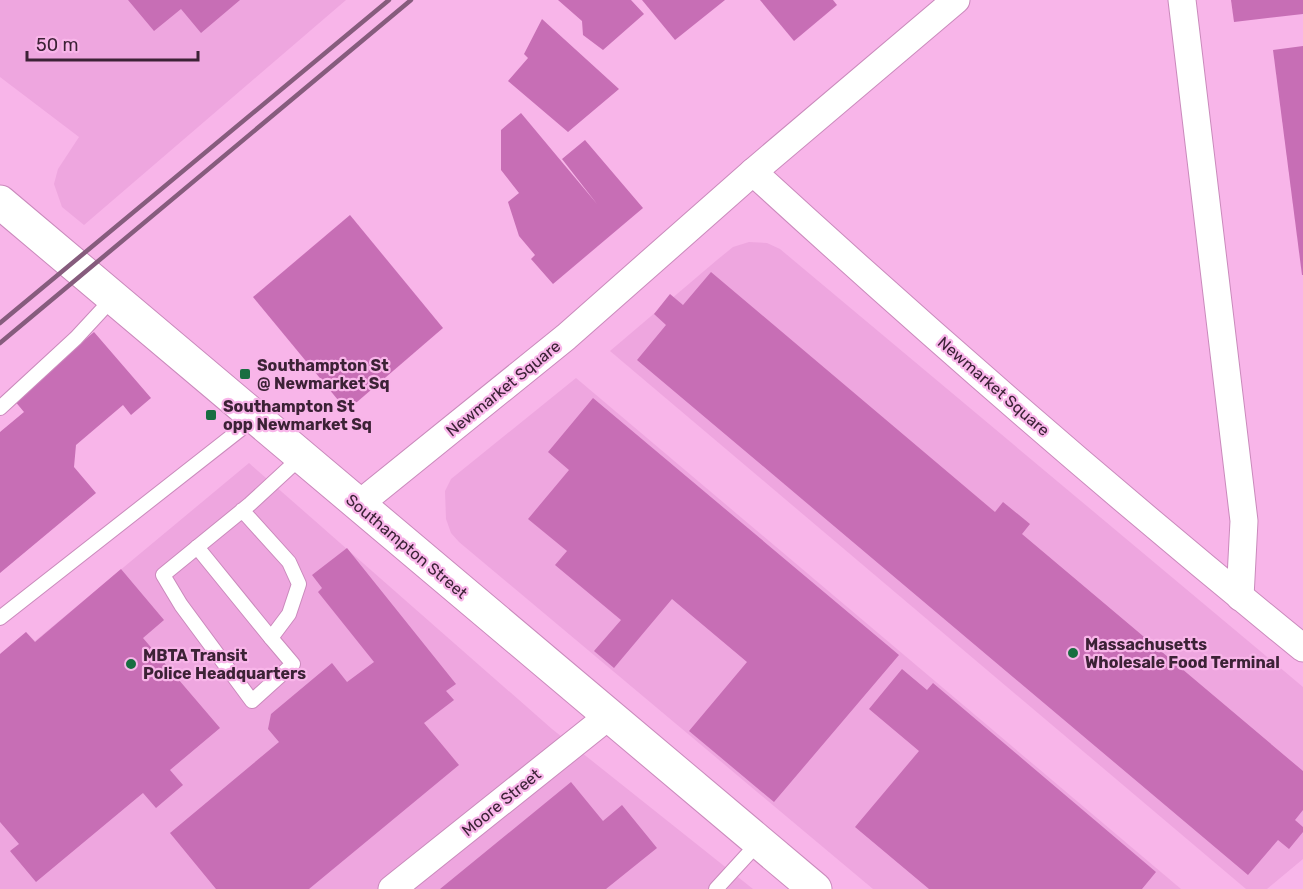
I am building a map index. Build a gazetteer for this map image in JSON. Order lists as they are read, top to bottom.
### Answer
{
  "streets": {
    "main road": ["Southampton Street"],
    "street": ["Newmarket Square", "Moore Street"]
  },
  "crossings": [
    ["Newmarket Square", "Southampton Street"],
    ["Southampton Street", "Moore Street"]
  ],
  "places": {
    "transit": ["Southampton St @ Newmarket Sq", "Southampton St opp Newmarket Sq"],
    "other": ["Massachusetts Wholesale Food Terminal", "MBTA Transit Police Headquarters"]
  },
  "scale_bar": "50 m"
}
